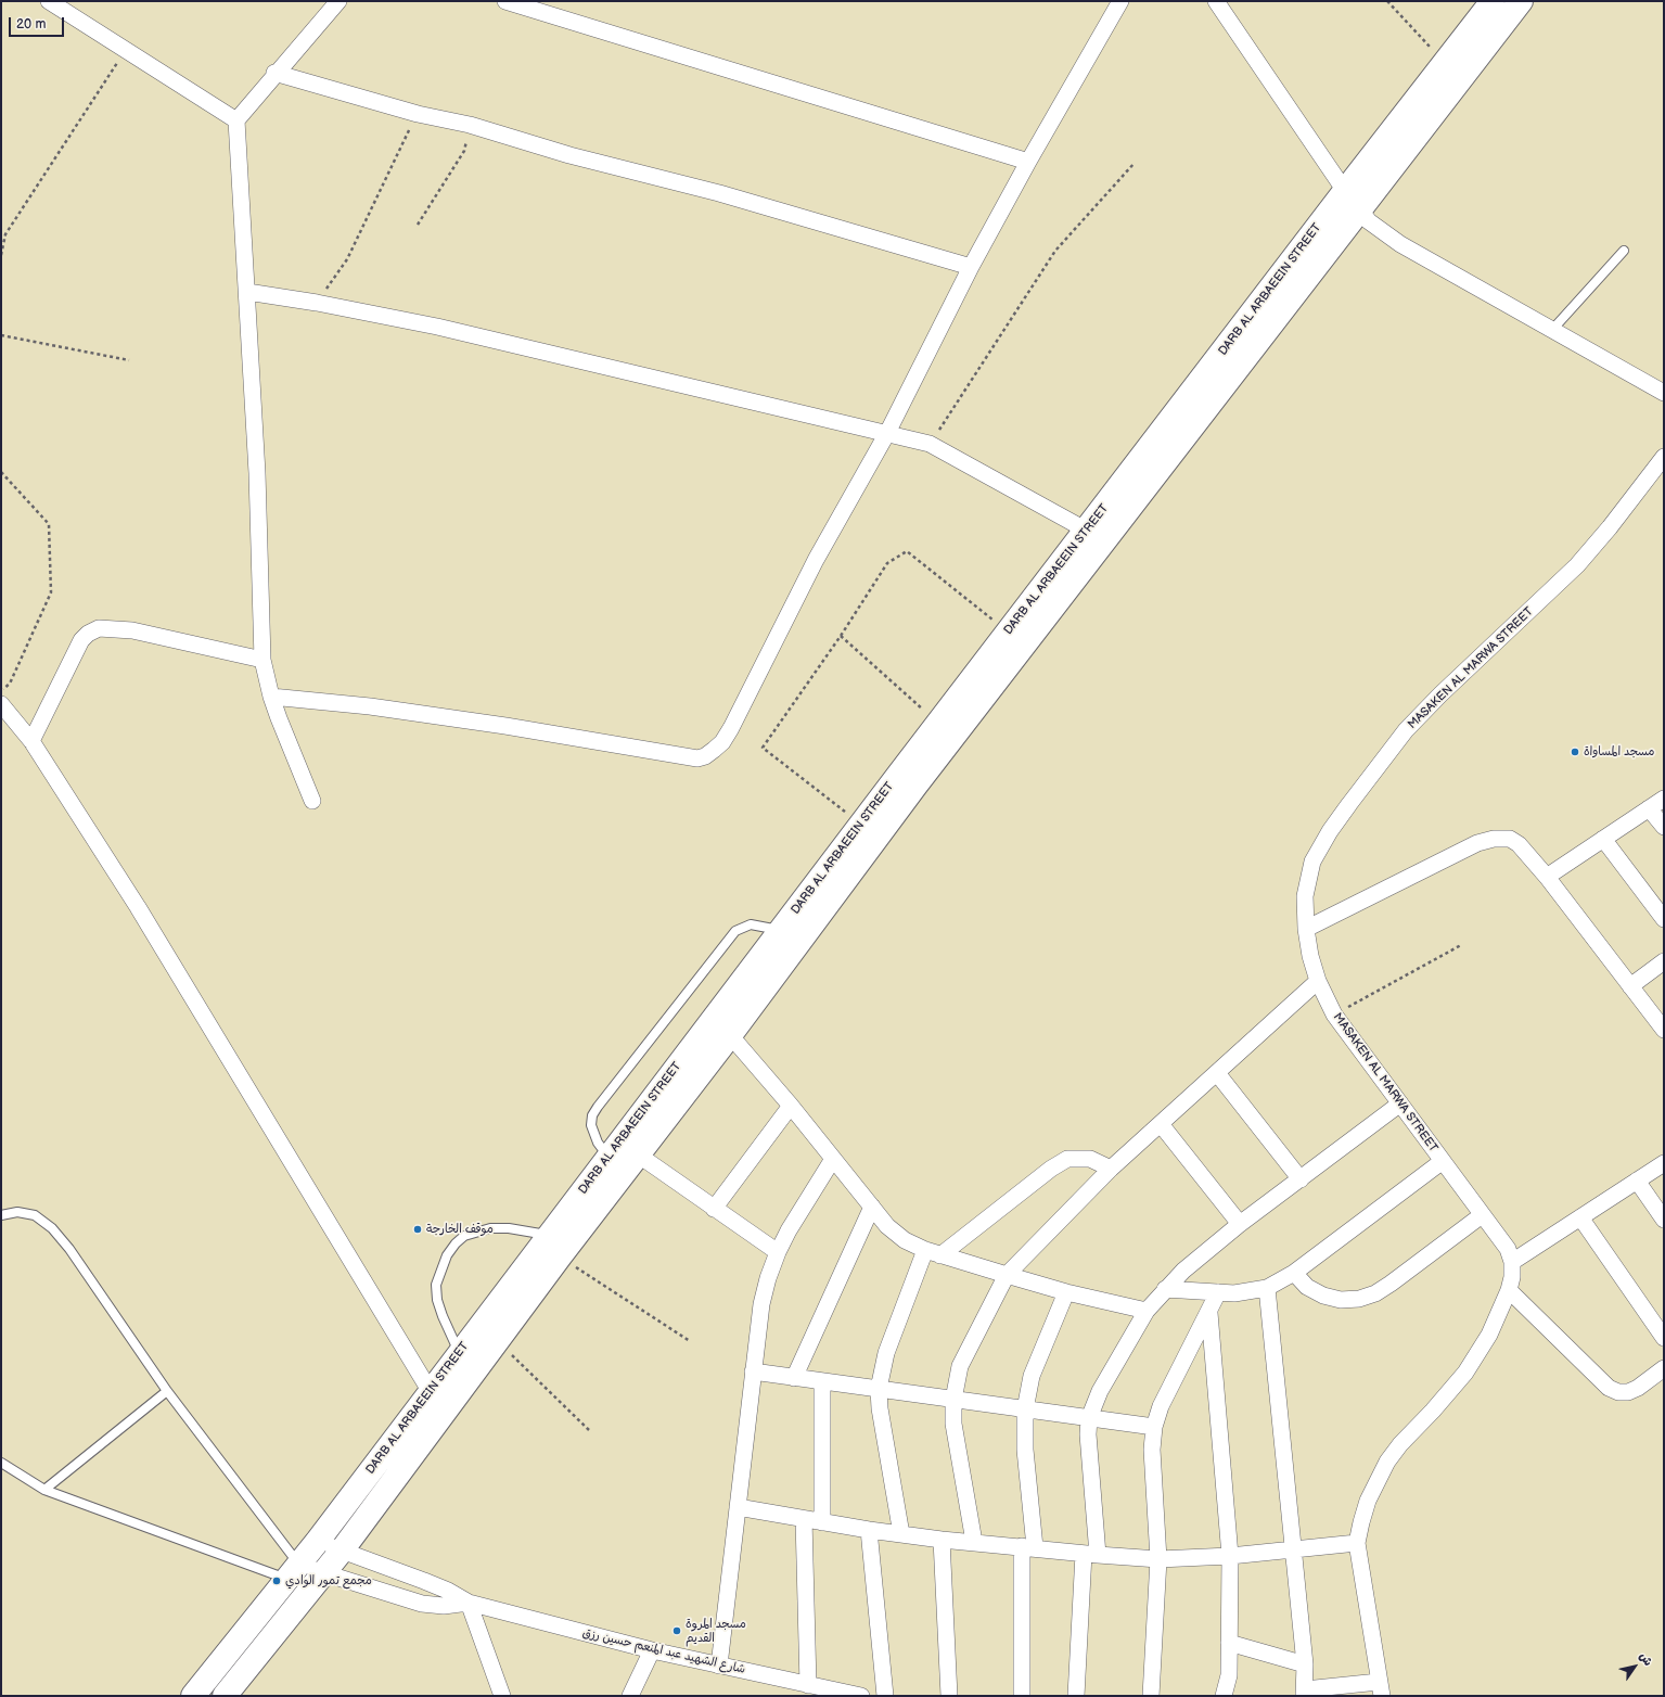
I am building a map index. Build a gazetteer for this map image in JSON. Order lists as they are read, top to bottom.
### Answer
{
  "streets": {
    "highway": ["DARB AL ARBAEEIN STREET"],
    "street": ["MASAKEN AL MARWA STREET", "شارع الشهيد عبد المنعم حسين رزق"]
  },
  "crossings": [
    ["DARB AL ARBAEEIN STREET", "شارع الشهيد عبد المنعم حسين رزق"]
  ],
  "places": [
    "مسجد المساواة",
    "موقف الخارجة",
    "مجمع تمور الوادي",
    "مسجد المروة القديم"
  ],
  "scale_bar": "20 m",
  "north": "top right"
}
